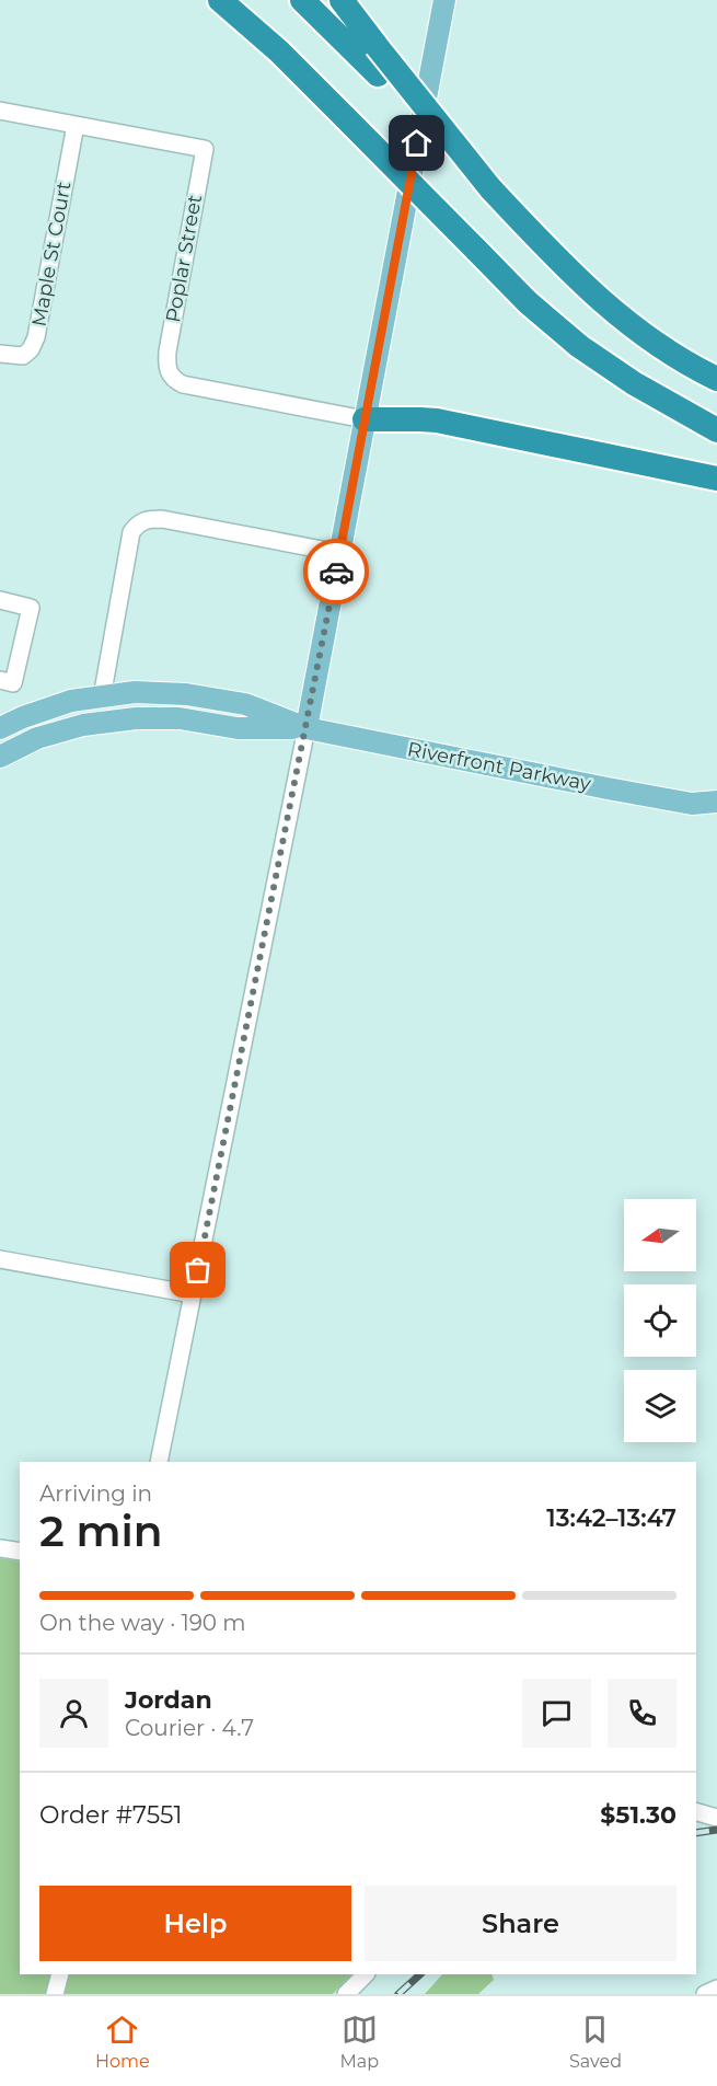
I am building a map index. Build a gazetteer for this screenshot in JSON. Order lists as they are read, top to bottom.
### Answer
{
  "streets": {
    "main road": ["Riverfront Parkway"],
    "street": ["Maple St Court", "Poplar Street"]
  },
  "crossings": [
    ["Maple St Court", "Poplar Street"]
  ],
  "north": "left",
  "page": {
    "heading": ["2 min", "Arriving in", "13:42–13:47"],
    "panel": [
      "Jordan",
      "Courier · 4.7",
      "Order #7551",
      "$51.30"
    ],
    "bar": "On the way · 190 m",
    "buttons": ["Help", "Share"],
    "tabs": ["Home", "Map", "Saved"]
  }
}
